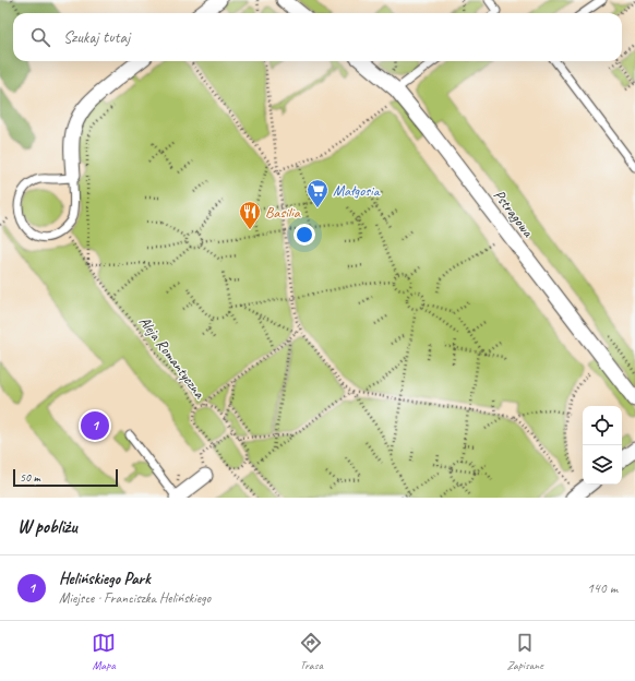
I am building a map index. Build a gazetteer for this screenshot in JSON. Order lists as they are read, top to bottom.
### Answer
{
  "streets": {
    "street": ["Pstrągowa"],
    "path": ["Aleja Romantyczna"]
  },
  "places": {
    "supermarket": ["Małgosia"],
    "restaurant": ["Basilia"]
  },
  "scale_bar": "50 m",
  "page": {
    "search": "Szukaj tutaj",
    "pins": "1",
    "scale": "50 m",
    "heading": "W pobliżu",
    "list": [
      {
        "mark": "1",
        "name": "Helińskiego Park",
        "note": "Miejsce · Franciszka Helińskiego",
        "value": "140 m"
      }
    ],
    "nav": ["Mapa", "Trasa", "Zapisane"]
  }
}
